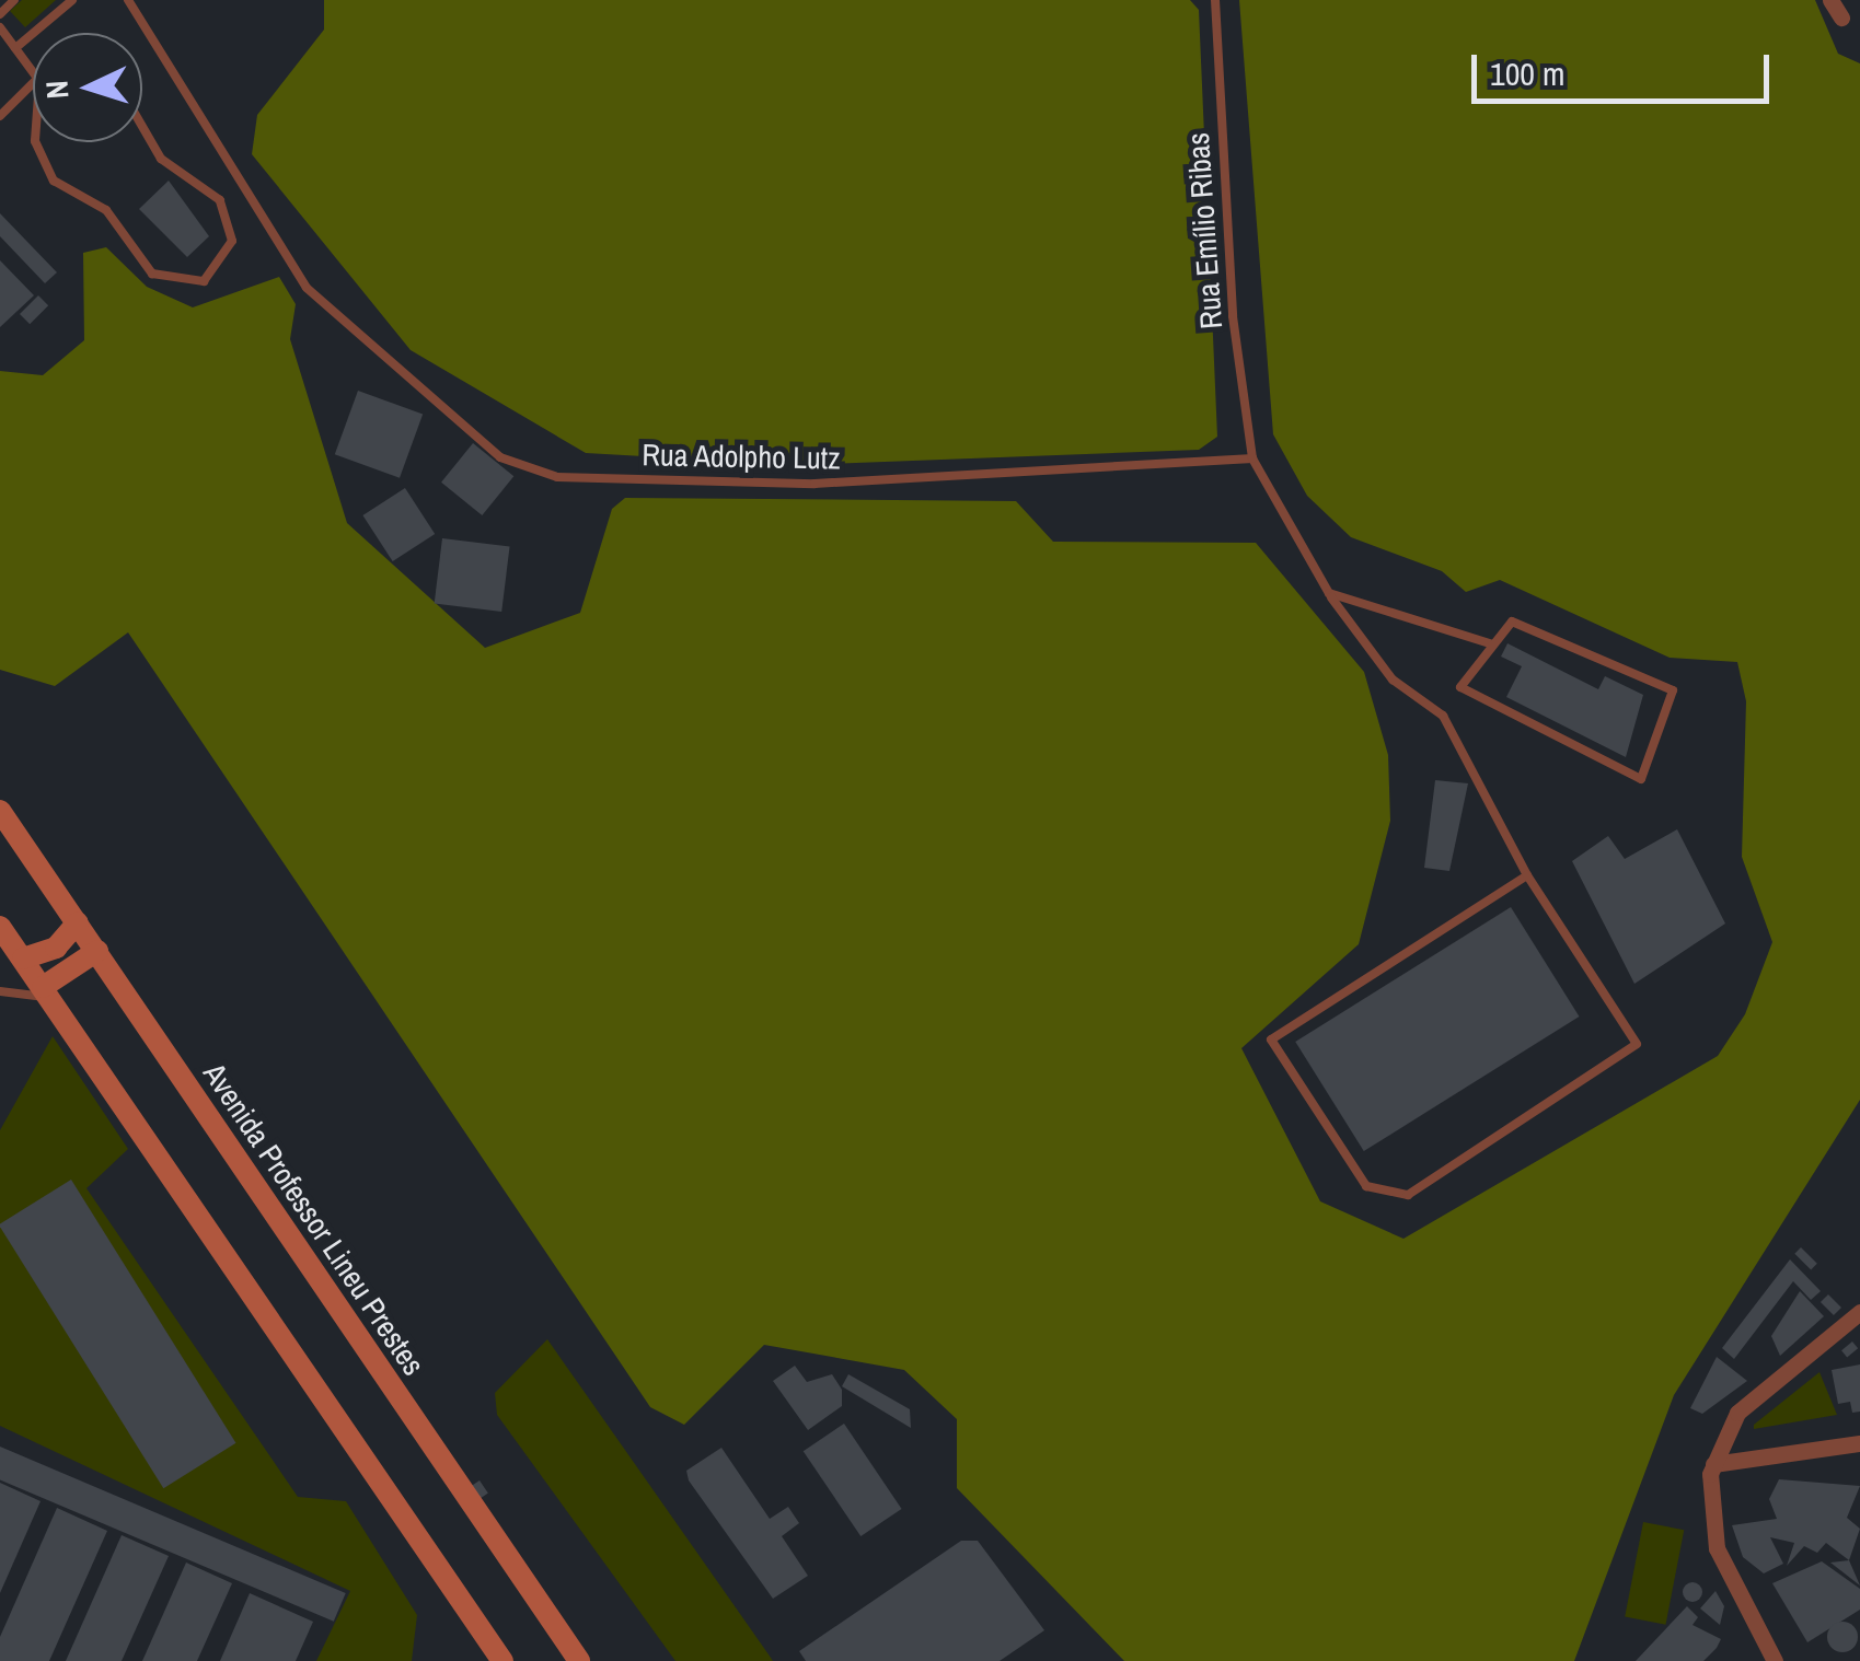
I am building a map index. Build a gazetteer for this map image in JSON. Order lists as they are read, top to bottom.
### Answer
{
  "streets": {
    "main road": ["Avenida Professor Lineu Prestes"],
    "lane": ["Rua Emílio Ribas", "Rua Adolpho Lutz"]
  },
  "crossings": [
    ["Rua Emílio Ribas", "Rua Adolpho Lutz"]
  ],
  "scale_bar": "100 m",
  "north": "left"
}
